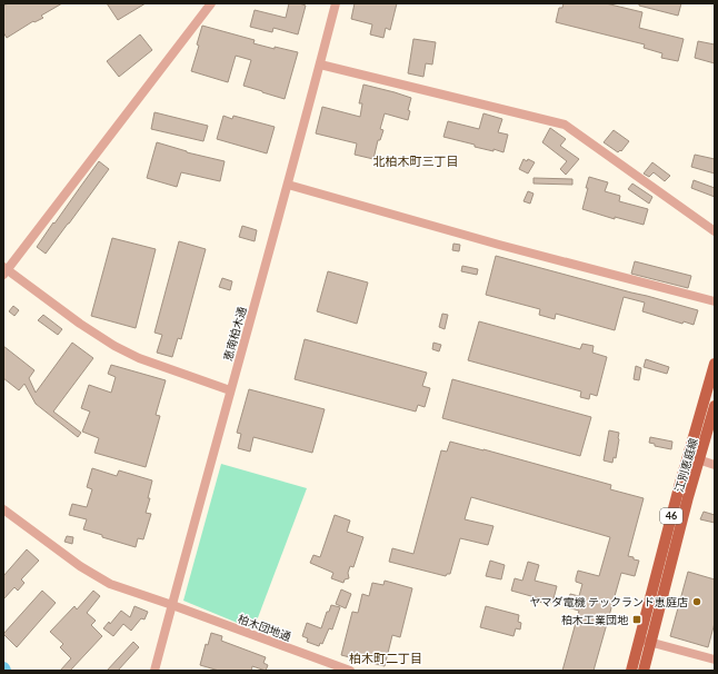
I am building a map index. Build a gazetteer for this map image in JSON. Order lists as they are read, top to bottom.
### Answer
{
  "streets": {
    "main road": ["江別恵庭線", "46"],
    "street": ["恵南柏木通", "柏木団地通"]
  },
  "crossings": [
    ["恵南柏木通", "柏木団地通"]
  ],
  "districts": ["北柏木町三丁目", "柏木町二丁目"],
  "places": {
    "other": ["ヤマダ電機 テックランド恵庭店"],
    "transit": ["柏木工業団地"]
  }
}
